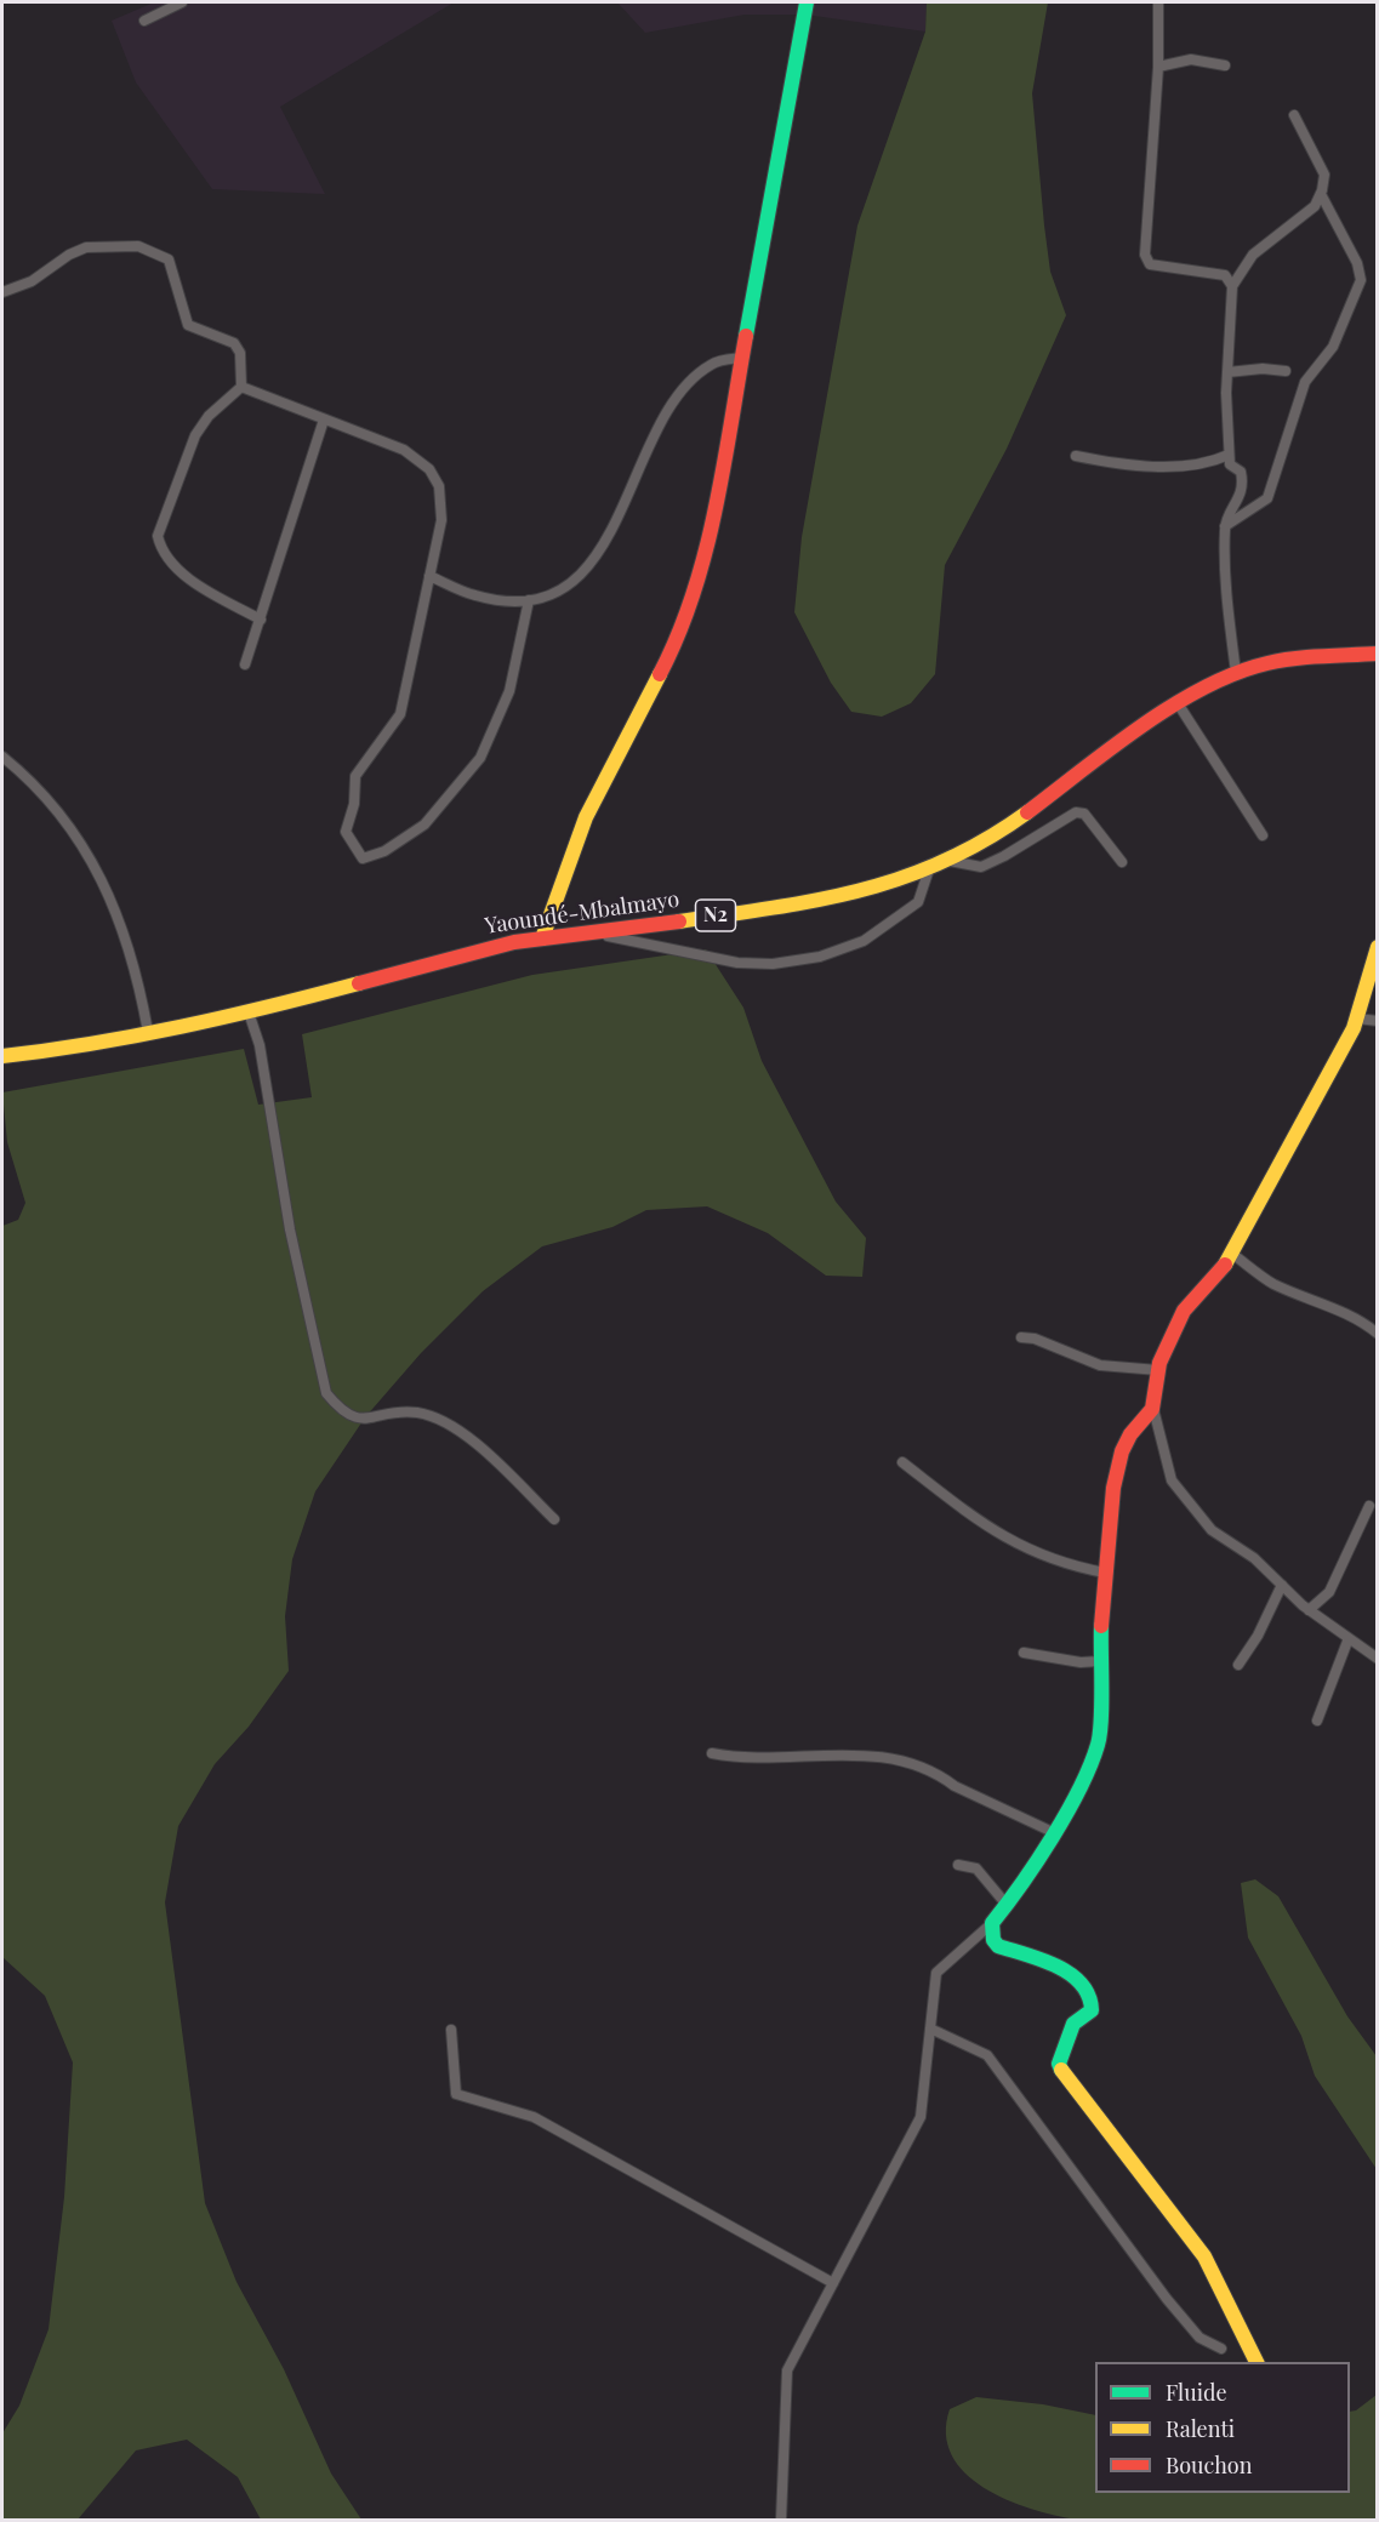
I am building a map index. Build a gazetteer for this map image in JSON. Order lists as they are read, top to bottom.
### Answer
{
  "streets": {
    "main road": ["Yaoundé-Mbalmayo", "N2"]
  },
  "legend": ["Fluide", "Ralenti", "Bouchon"]
}
